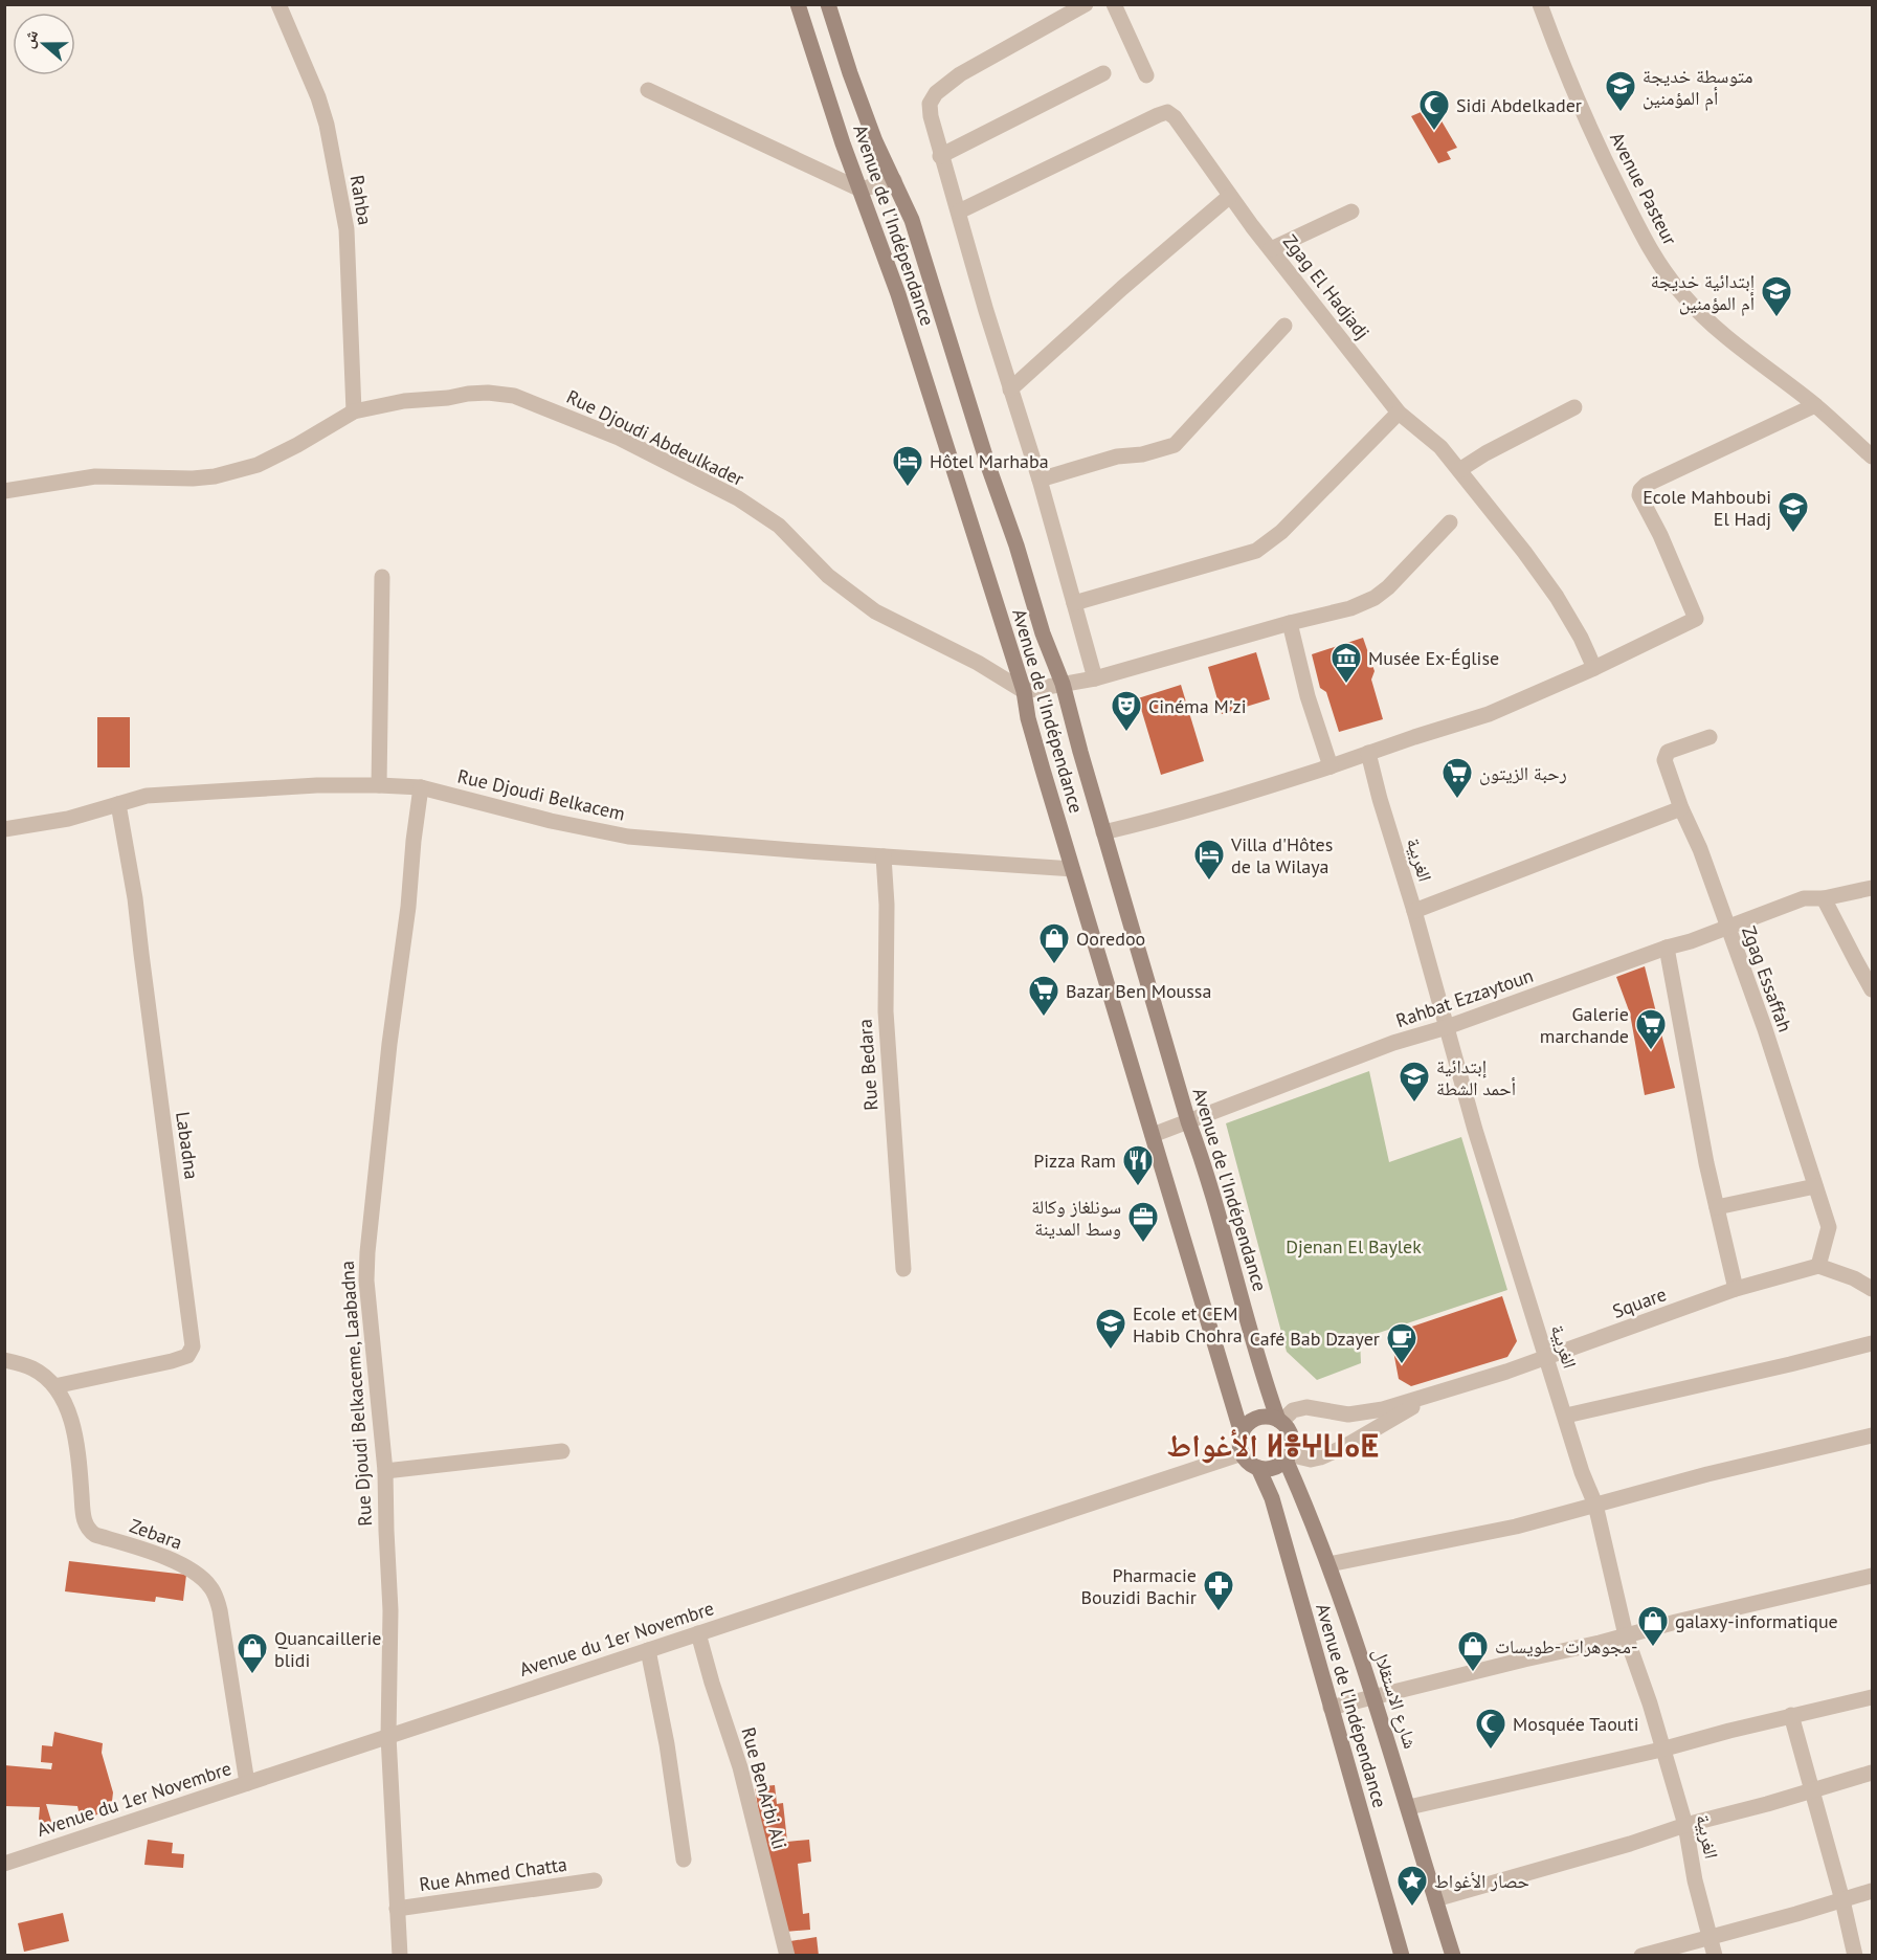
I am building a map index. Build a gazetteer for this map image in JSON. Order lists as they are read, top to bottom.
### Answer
{
  "streets": {
    "main road": ["Avenue de l'Indépendance", "شارع الاستقلال"],
    "street": [
      "Avenue Pasteur",
      "Rahba",
      "Zgag El Hadjadj",
      "Rue Djoudi Abdeulkader",
      "Rue Djoudi Belkacem",
      "الغربية",
      "Zgag Essaffah",
      "Rahbat Ezzaytoun",
      "Rue Bedara",
      "Labadna",
      "Square",
      "Rue Djoudi Belkaceme, Laabadna",
      "Zebara",
      "Avenue du 1er Novembre",
      "Rue BenArbi Ali",
      "Rue Ahmed Chatta"
    ]
  },
  "crossings": [
    ["Rahba", "Rue Djoudi Abdeulkader"],
    ["Avenue de l'Indépendance", "Rue Djoudi Abdeulkader"],
    ["Avenue de l'Indépendance", "Rue Djoudi Belkacem"],
    ["Avenue de l'Indépendance", "Rahbat Ezzaytoun"],
    ["Avenue de l'Indépendance", "Avenue du 1er Novembre"],
    ["Avenue de l'Indépendance", "شارع الاستقلال"],
    ["Rue Djoudi Belkacem", "Rue Bedara"],
    ["Rue Djoudi Belkacem", "Labadna"],
    ["Rue Djoudi Belkacem", "Rue Djoudi Belkaceme, Laabadna"],
    ["الغربية", "Rahbat Ezzaytoun"],
    ["الغربية", "Square"],
    ["Zgag Essaffah", "Rahbat Ezzaytoun"],
    ["Zgag Essaffah", "Square"],
    ["Labadna", "Zebara"],
    ["Rue Djoudi Belkaceme, Laabadna", "Avenue du 1er Novembre"],
    ["Rue Djoudi Belkaceme, Laabadna", "Rue Ahmed Chatta"],
    ["Zebara", "Avenue du 1er Novembre"],
    ["Avenue du 1er Novembre", "شارع الاستقلال"],
    ["Avenue du 1er Novembre", "Rue BenArbi Ali"],
    ["Avenue du 1er Novembre", "Rue Ahmed Chatta"]
  ],
  "districts": ["الأغواط ⵍⴻⵖⵡⴰⵟ"],
  "parks": ["Djenan El Baylek"],
  "places": {
    "school or university": [
      "متوسطة خديجة أم المؤمنين",
      "إبتدائية خديجة أم المؤمنين",
      "Ecole Mahboubi El Hadj",
      "إبتدائية أحمد الشطة",
      "Ecole et CEM Habib Chohra"
    ],
    "mosque": ["Sidi Abdelkader", "Mosquée Taouti"],
    "hotel": ["Hôtel Marhaba", "Villa d'Hôtes de la Wilaya"],
    "museum": ["Musée Ex-Église"],
    "theatre": ["Cinéma M'zi"],
    "supermarket": ["رحبة الزيتون", "Bazar Ben Moussa", "Galerie marchande"],
    "shop": [
      "Ooredoo",
      "galaxy-informatique",
      "مجوهرات -طويسات-",
      "Quancaillerie blidi"
    ],
    "restaurant": ["Pizza Ram"],
    "office": ["سونلغاز وكالة وسط المدينة"],
    "cafe": ["Café Bab Dzayer"],
    "pharmacy": ["Pharmacie Bouzidi Bachir"],
    "place": ["حصار الأغواط"]
  },
  "north": "left"
}
